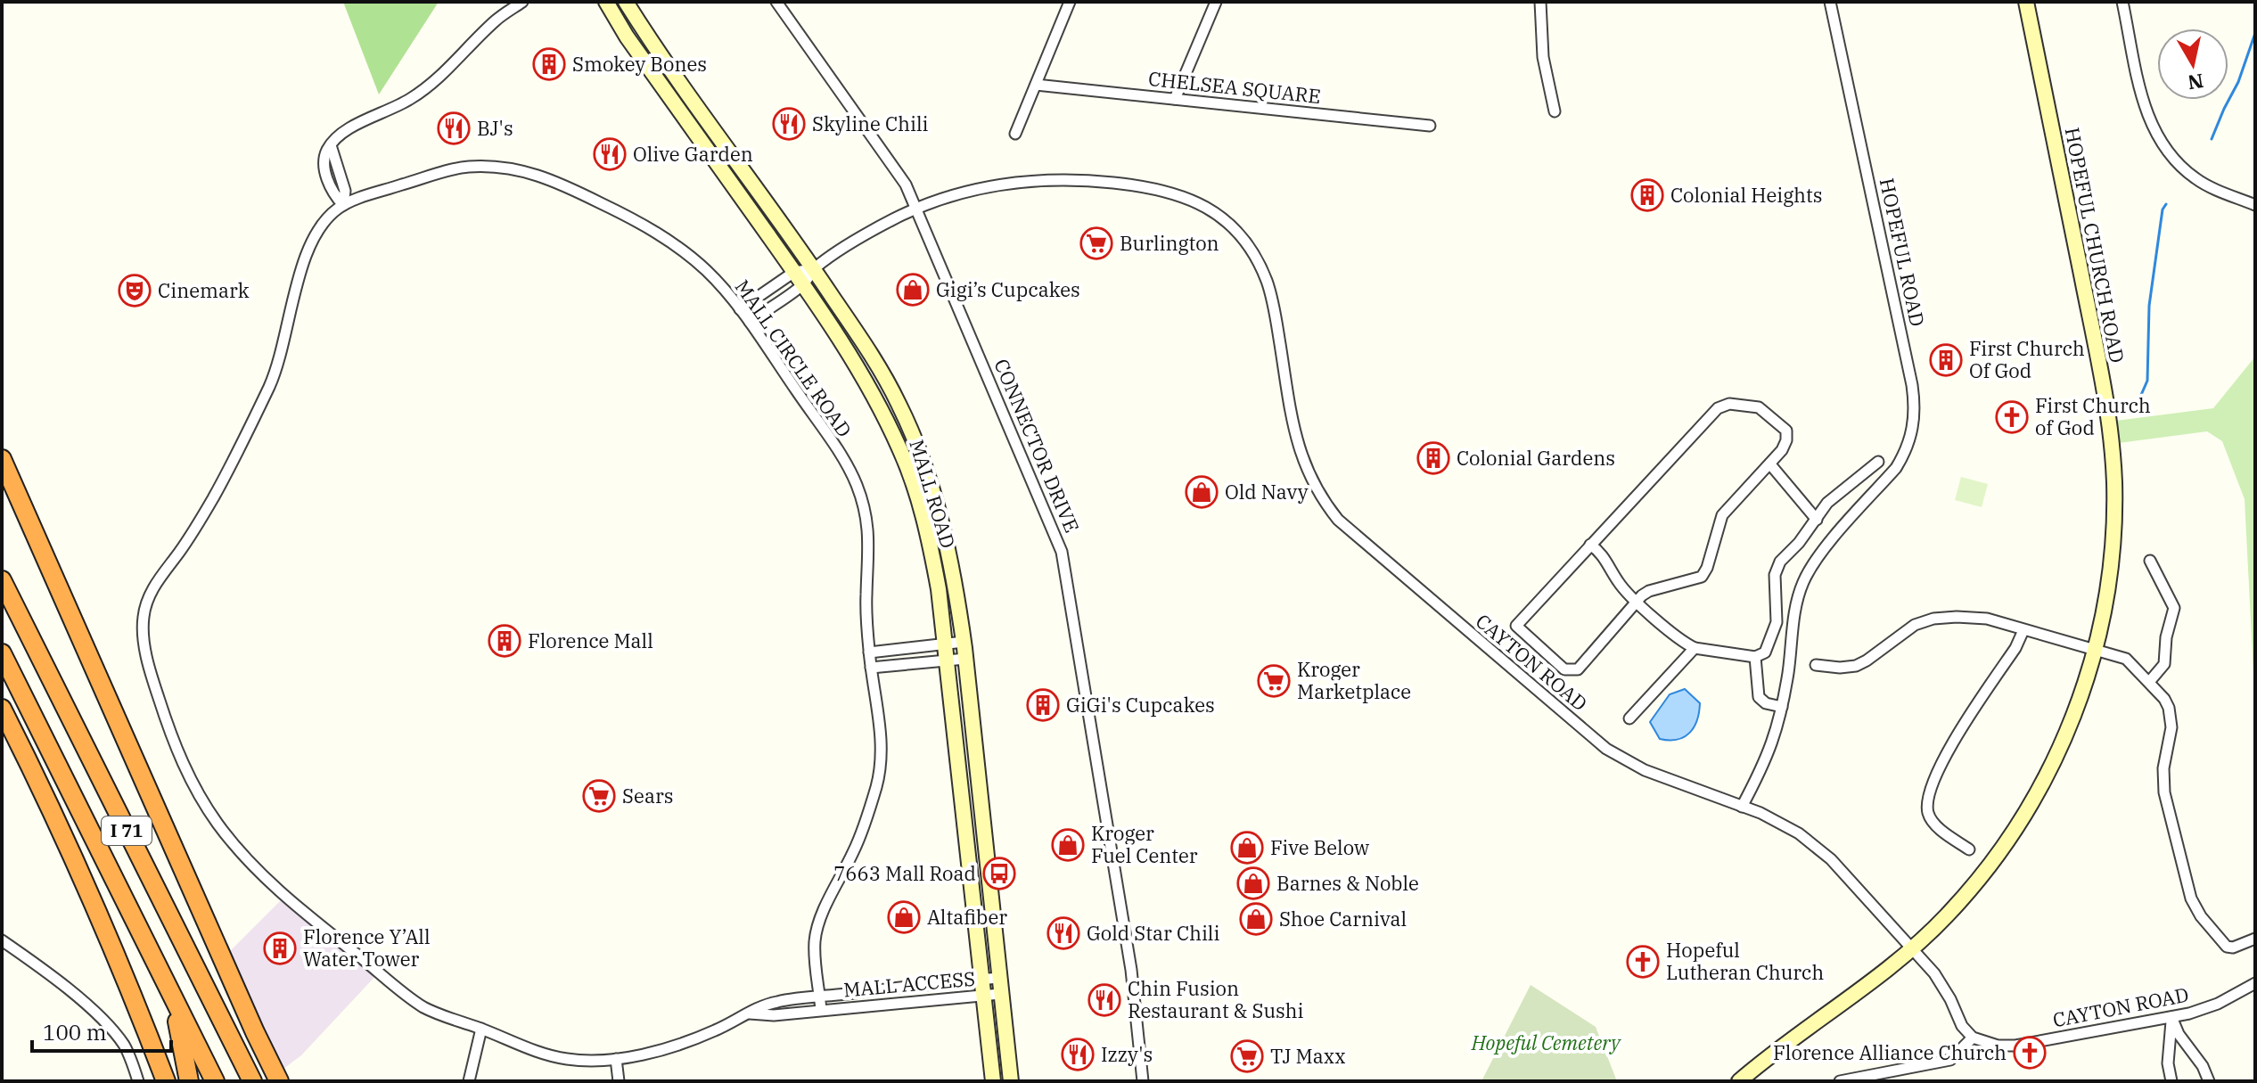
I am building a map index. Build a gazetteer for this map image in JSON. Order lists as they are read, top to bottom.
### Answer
{
  "streets": {
    "highway": ["I 71"],
    "main road": ["HOPEFUL CHURCH ROAD", "MALL ROAD"],
    "street": [
      "CHELSEA SQUARE",
      "HOPEFUL ROAD",
      "MALL CIRCLE ROAD",
      "CONNECTOR DRIVE",
      "CAYTON ROAD",
      "MALL ACCESS"
    ]
  },
  "crossings": [
    ["HOPEFUL CHURCH ROAD", "CAYTON ROAD"],
    ["HOPEFUL ROAD", "CAYTON ROAD"],
    ["MALL CIRCLE ROAD", "MALL ACCESS"],
    ["CONNECTOR DRIVE", "CAYTON ROAD"],
    ["MALL ROAD", "CAYTON ROAD"],
    ["MALL ROAD", "MALL ACCESS"]
  ],
  "parks": ["Hopeful Cemetery"],
  "places": {
    "building": [
      "Smokey Bones",
      "Colonial Heights",
      "First Church Of God",
      "Colonial Gardens",
      "Florence Mall",
      "GiGi's Cupcakes",
      "Florence Y’All Water Tower"
    ],
    "restaurant": [
      "Skyline Chili",
      "BJ's",
      "Olive Garden",
      "Gold Star Chili",
      "Chin Fusion Restaurant & Sushi",
      "Izzy's"
    ],
    "supermarket": [
      "Burlington",
      "Kroger Marketplace",
      "Sears",
      "TJ Maxx"
    ],
    "shop": [
      "Gigi’s Cupcakes",
      "Old Navy",
      "Kroger Fuel Center",
      "Five Below",
      "Barnes & Noble",
      "Altafiber",
      "Shoe Carnival"
    ],
    "theatre": ["Cinemark"],
    "church": ["First Church of God", "Hopeful Lutheran Church", "Florence Alliance Church"],
    "bus stop": ["7663 Mall Road"]
  },
  "scale_bar": "100 m",
  "north": "bottom"
}
